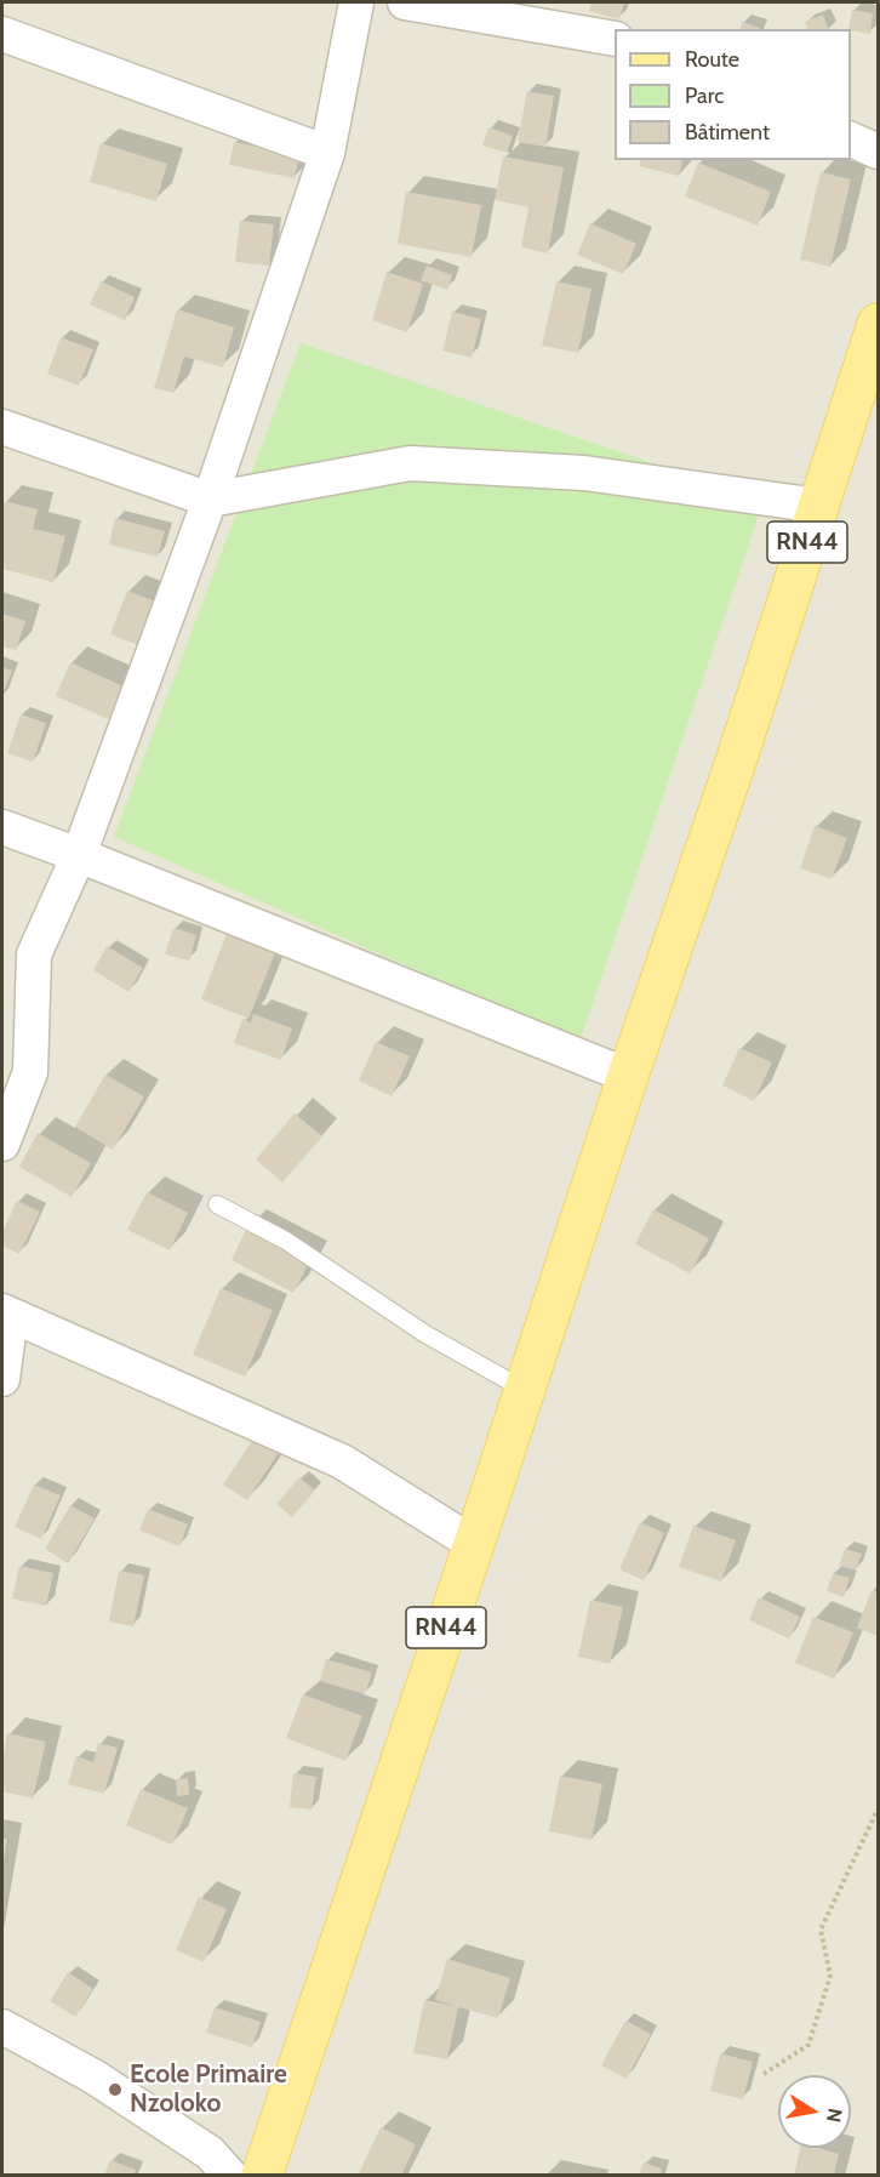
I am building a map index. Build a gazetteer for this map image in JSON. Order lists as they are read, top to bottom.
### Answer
{
  "streets": {
    "main road": ["RN44"]
  },
  "places": ["Ecole Primaire Nzoloko"],
  "legend": ["Route", "Parc", "Bâtiment"],
  "north": "right"
}
